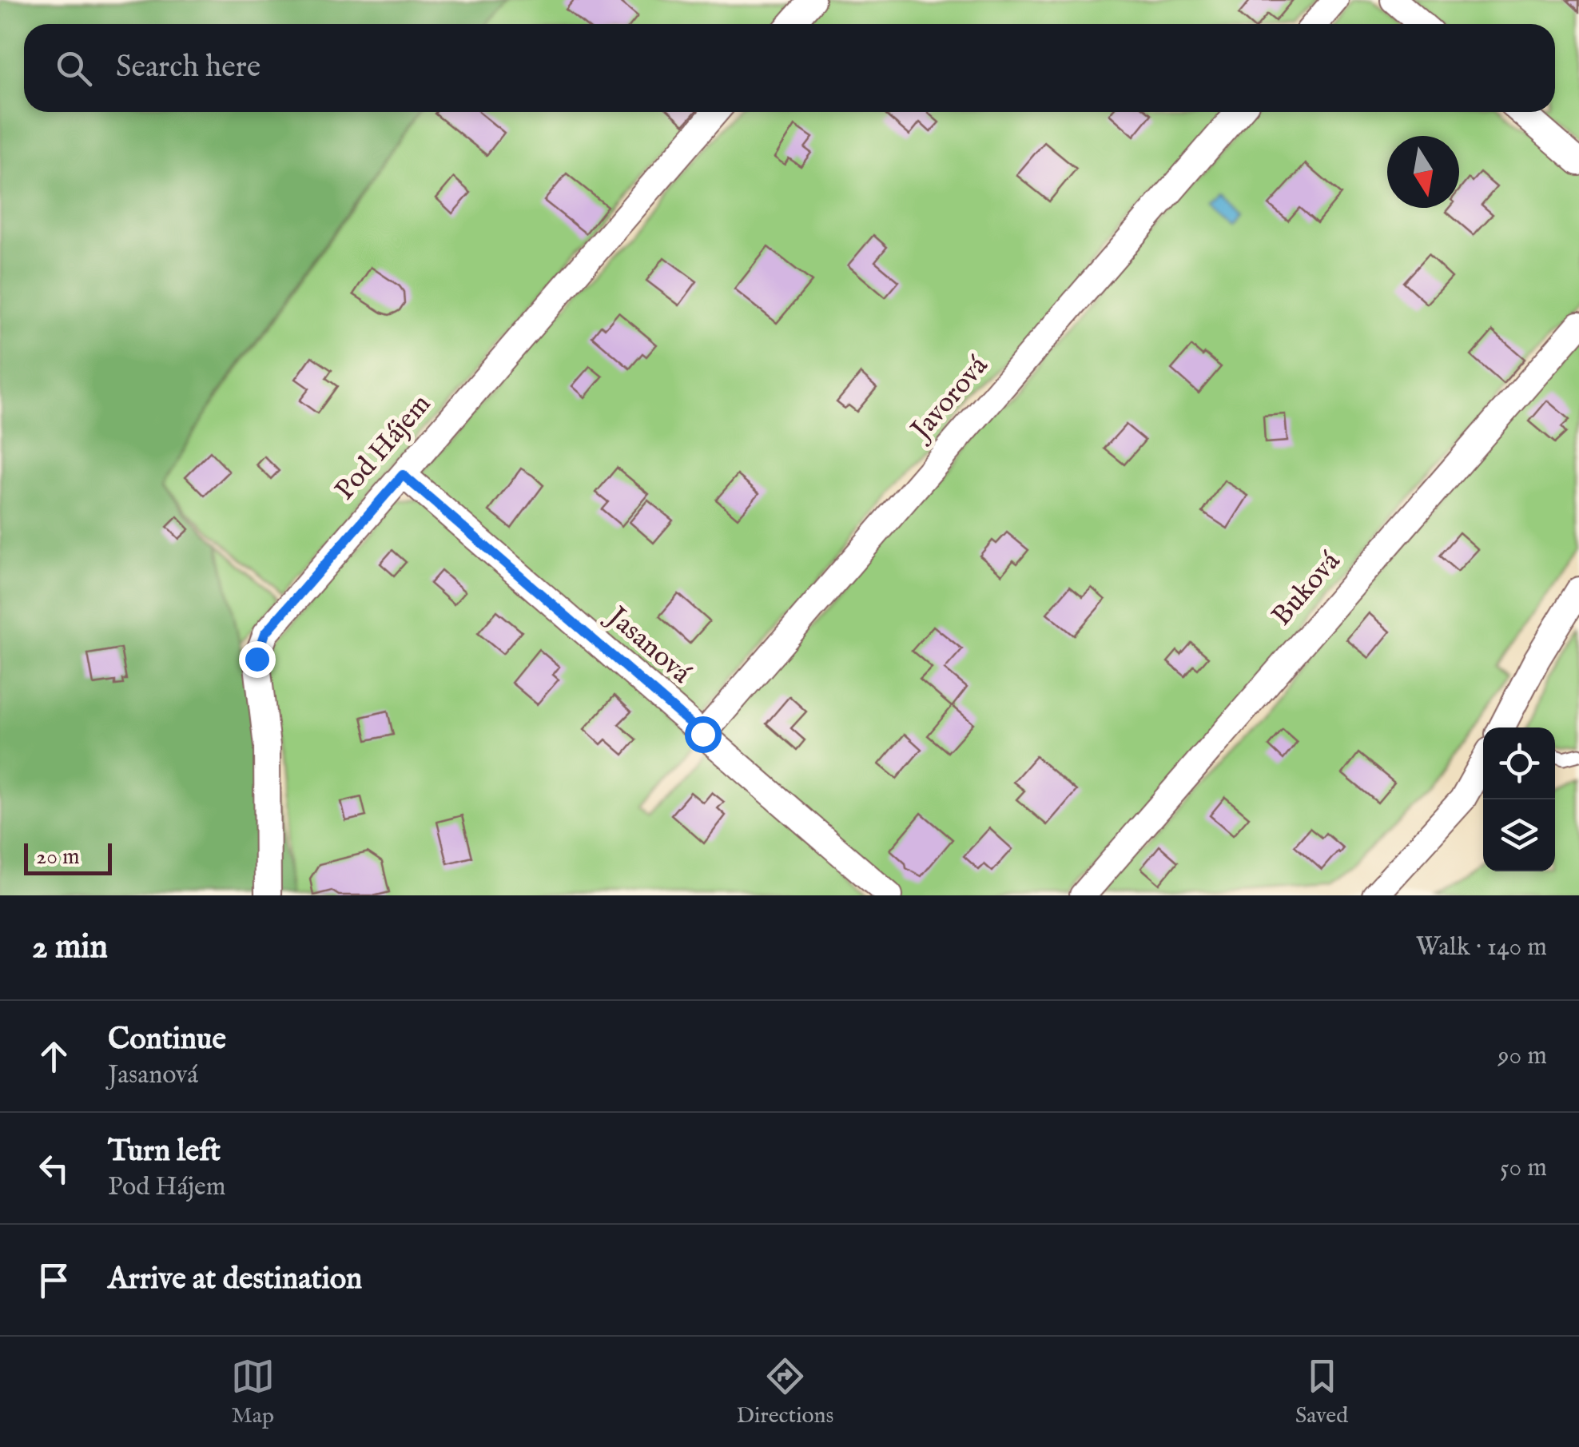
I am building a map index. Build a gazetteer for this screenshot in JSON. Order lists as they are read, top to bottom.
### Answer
{
  "streets": {
    "street": [
      "Javorová",
      "Pod Hájem",
      "Buková",
      "Jasanová"
    ]
  },
  "crossings": [
    ["Javorová", "Jasanová"],
    ["Pod Hájem", "Jasanová"]
  ],
  "scale_bar": "20 m",
  "north": "bottom",
  "page": {
    "search": "Search here",
    "scale": "20 m",
    "heading": ["2 min", "Walk · 140 m"],
    "list": [
      ["Continue", "Jasanová", "90 m"],
      ["Turn left", "Pod Hájem", "50 m"],
      "Arrive at destination"
    ],
    "nav": ["Map", "Directions", "Saved"]
  }
}
